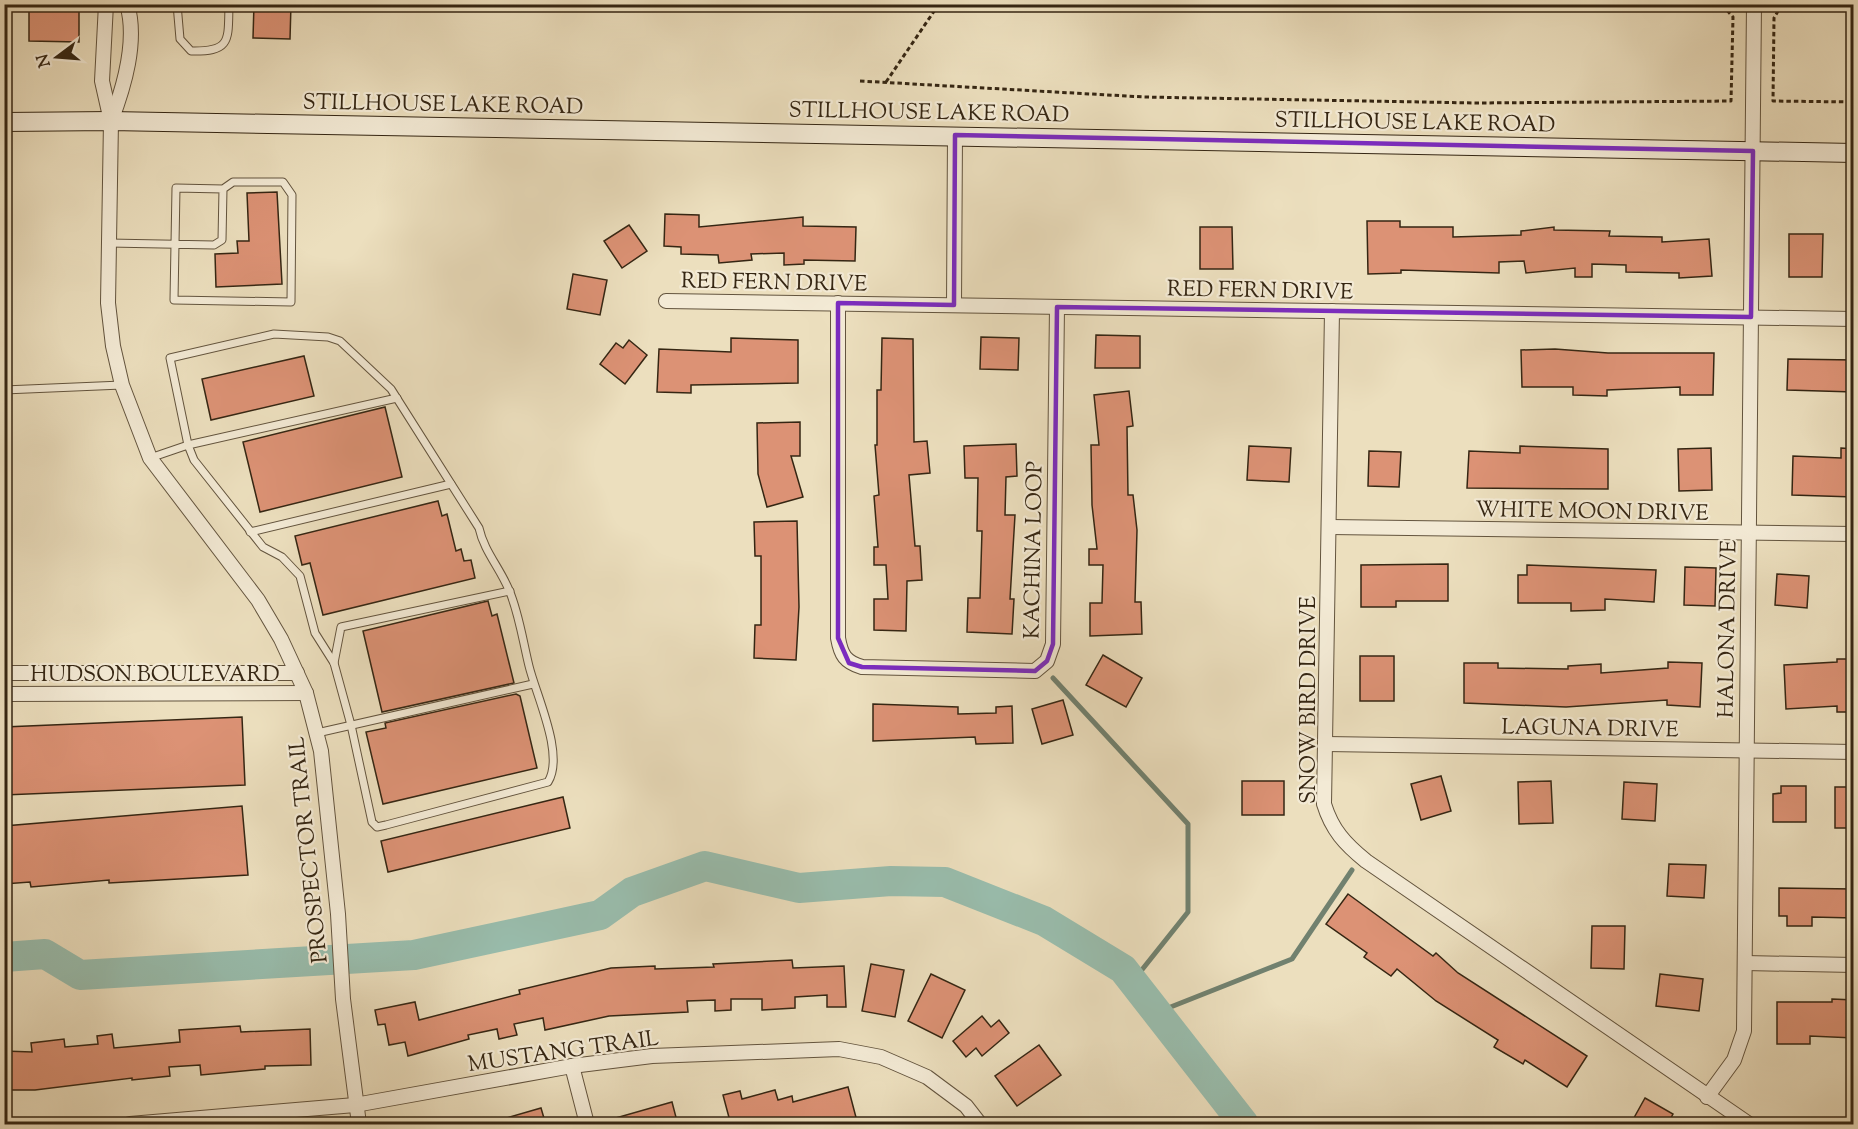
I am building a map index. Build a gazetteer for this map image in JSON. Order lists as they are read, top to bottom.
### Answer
{
  "streets": {
    "main road": ["STILLHOUSE LAKE ROAD"],
    "street": [
      "RED FERN DRIVE",
      "WHITE MOON DRIVE",
      "KACHINA LOOP",
      "HALONA DRIVE",
      "HUDSON BOULEVARD",
      "SNOW BIRD DRIVE",
      "LAGUNA DRIVE",
      "PROSPECTOR TRAIL",
      "MUSTANG TRAIL"
    ]
  },
  "crossings": [
    ["STILLHOUSE LAKE ROAD", "HALONA DRIVE"],
    ["STILLHOUSE LAKE ROAD", "PROSPECTOR TRAIL"],
    ["RED FERN DRIVE", "KACHINA LOOP"],
    ["RED FERN DRIVE", "HALONA DRIVE"],
    ["RED FERN DRIVE", "SNOW BIRD DRIVE"],
    ["WHITE MOON DRIVE", "HALONA DRIVE"],
    ["WHITE MOON DRIVE", "SNOW BIRD DRIVE"],
    ["HALONA DRIVE", "SNOW BIRD DRIVE"],
    ["HALONA DRIVE", "LAGUNA DRIVE"],
    ["HUDSON BOULEVARD", "PROSPECTOR TRAIL"],
    ["SNOW BIRD DRIVE", "LAGUNA DRIVE"],
    ["PROSPECTOR TRAIL", "MUSTANG TRAIL"]
  ],
  "north": "left"
}
